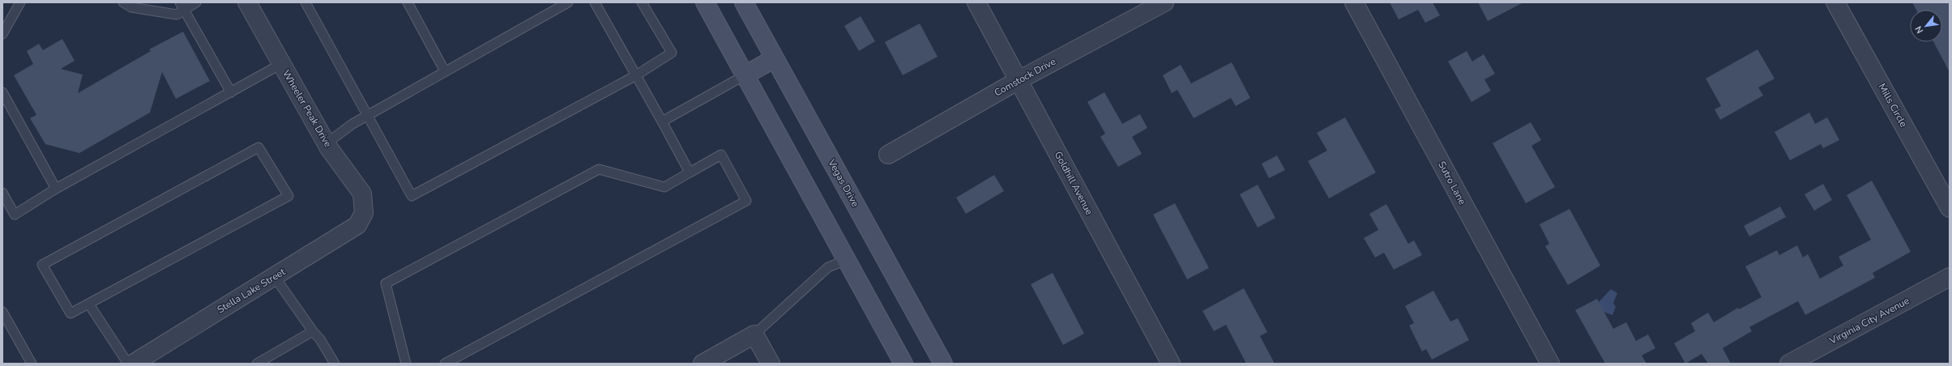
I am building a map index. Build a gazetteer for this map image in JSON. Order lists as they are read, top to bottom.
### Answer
{
  "streets": {
    "main road": ["Vegas Drive"],
    "street": [
      "Comstock Drive",
      "Mills Circle",
      "Wheeler Peak Drive",
      "Goldhill Avenue",
      "Sutro Lane",
      "Stella Lake Street",
      "Virginia City Avenue"
    ]
  },
  "crossings": [
    ["Comstock Drive", "Goldhill Avenue"],
    ["Wheeler Peak Drive", "Stella Lake Street"]
  ],
  "north": "bottom left"
}
